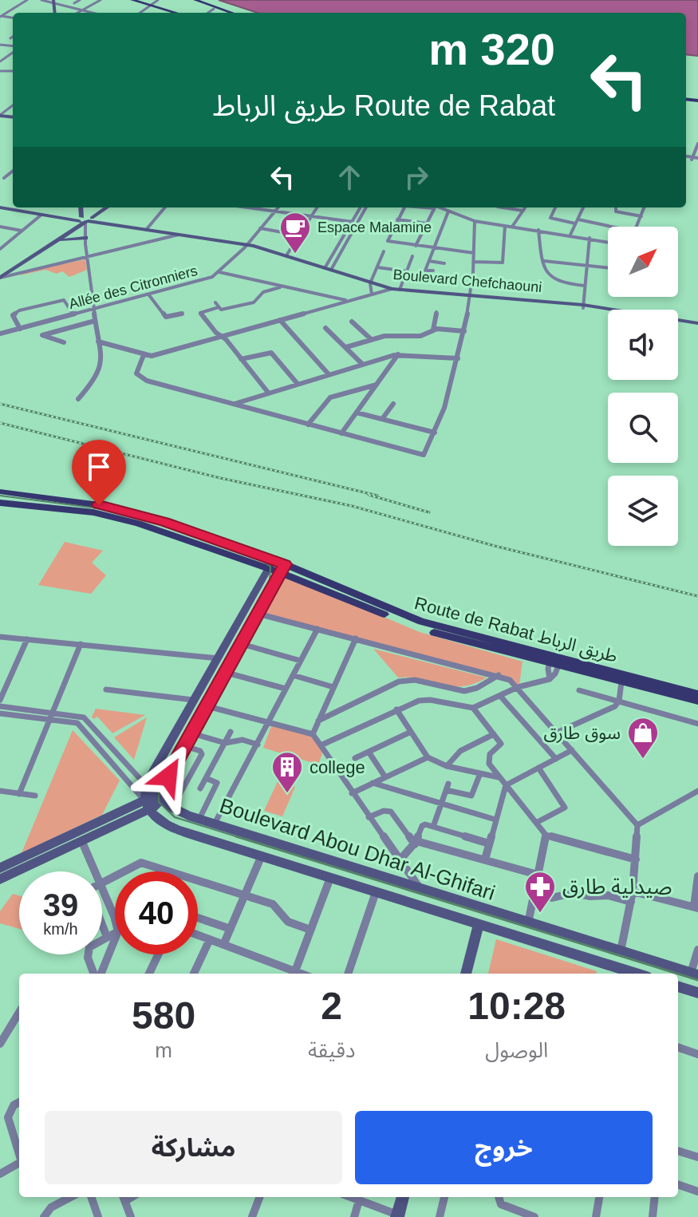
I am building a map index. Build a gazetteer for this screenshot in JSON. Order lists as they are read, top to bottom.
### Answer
{
  "streets": {
    "main road": ["Route de Rabat طريق الرباط"],
    "street": ["Boulevard Chefchaouni", "Allée des Citronniers", "Boulevard Abou Dhar Al-Ghifari"]
  },
  "crossings": [
    ["Boulevard Chefchaouni", "Allée des Citronniers"]
  ],
  "places": {
    "cafe": ["Espace Malamine"],
    "shop": ["سوق طارق"],
    "building": ["college"],
    "pharmacy": ["صيدلية طارق"]
  },
  "north": "top right",
  "page": {
    "turn": ["320 m", "Route de Rabat طريق الرباط"],
    "speed": "39 km/h",
    "limit": "40",
    "eta": [
      "10:28",
      "الوصول",
      "2",
      "دقيقة",
      "580",
      "m"
    ],
    "buttons": ["خروج", "مشاركة"]
  }
}
